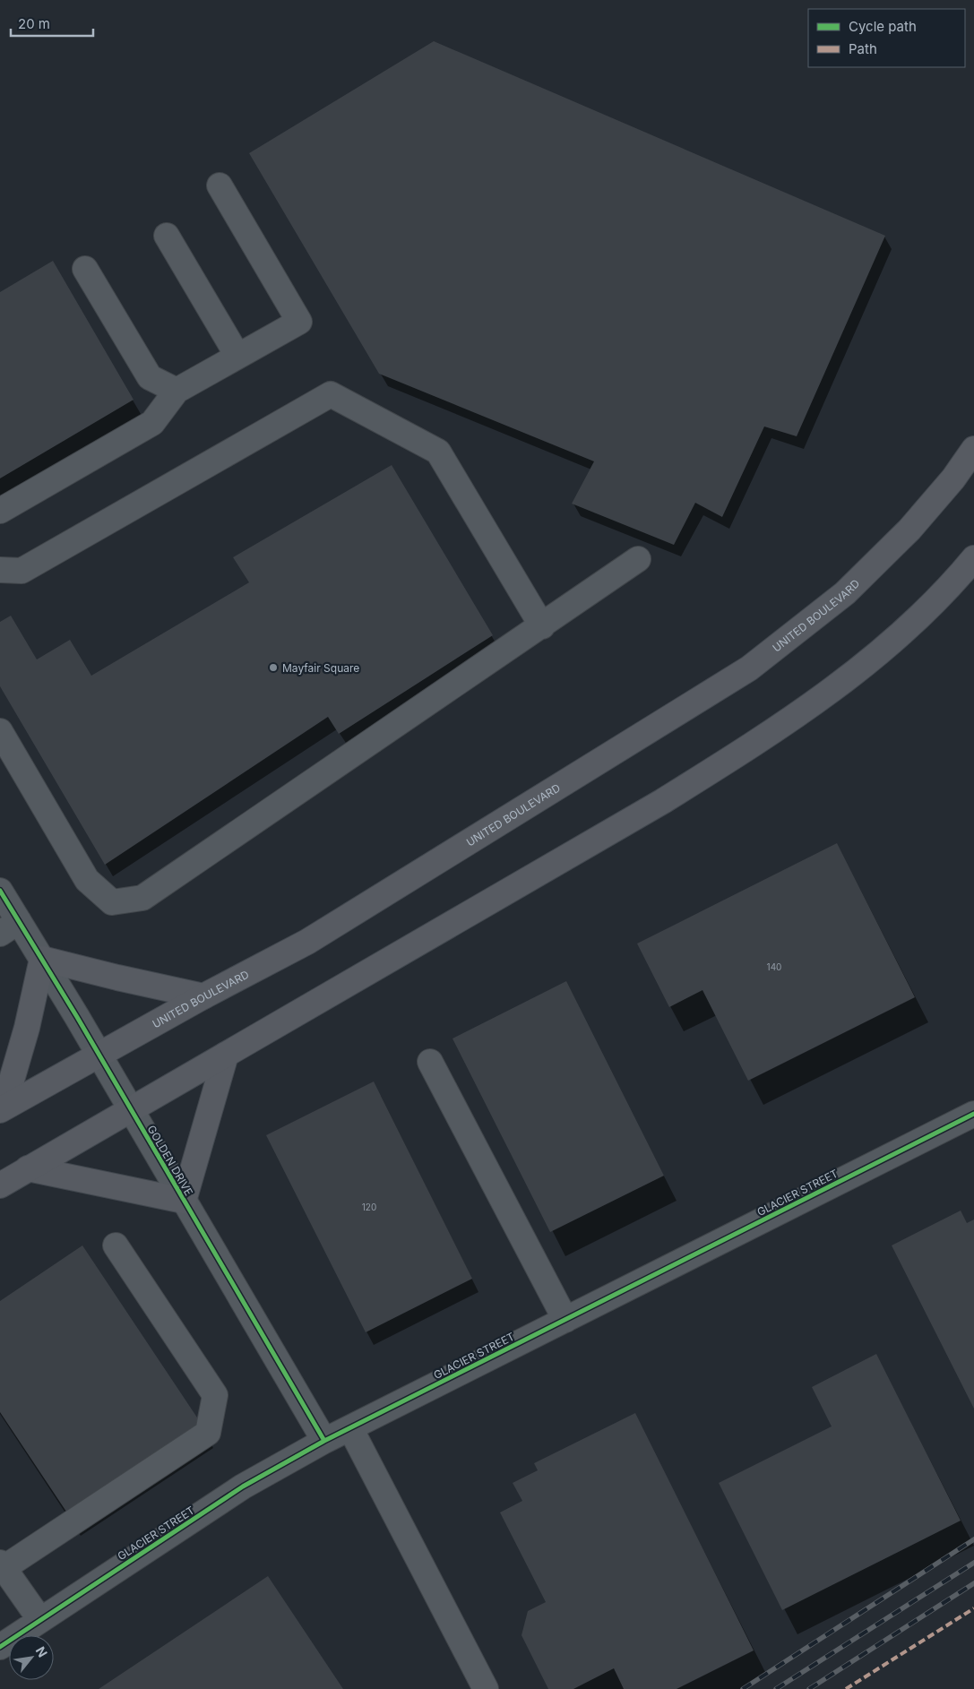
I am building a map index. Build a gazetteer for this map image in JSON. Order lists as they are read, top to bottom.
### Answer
{
  "streets": {
    "main road": ["UNITED BOULEVARD"],
    "street": ["GOLDEN DRIVE", "GLACIER STREET"]
  },
  "crossings": [
    ["UNITED BOULEVARD", "GOLDEN DRIVE"],
    ["GOLDEN DRIVE", "GLACIER STREET"]
  ],
  "places": ["Mayfair Square"],
  "house_numbers": ["140", "120"],
  "legend": ["Cycle path", "Path"],
  "scale_bar": "20 m",
  "north": "top right"
}
